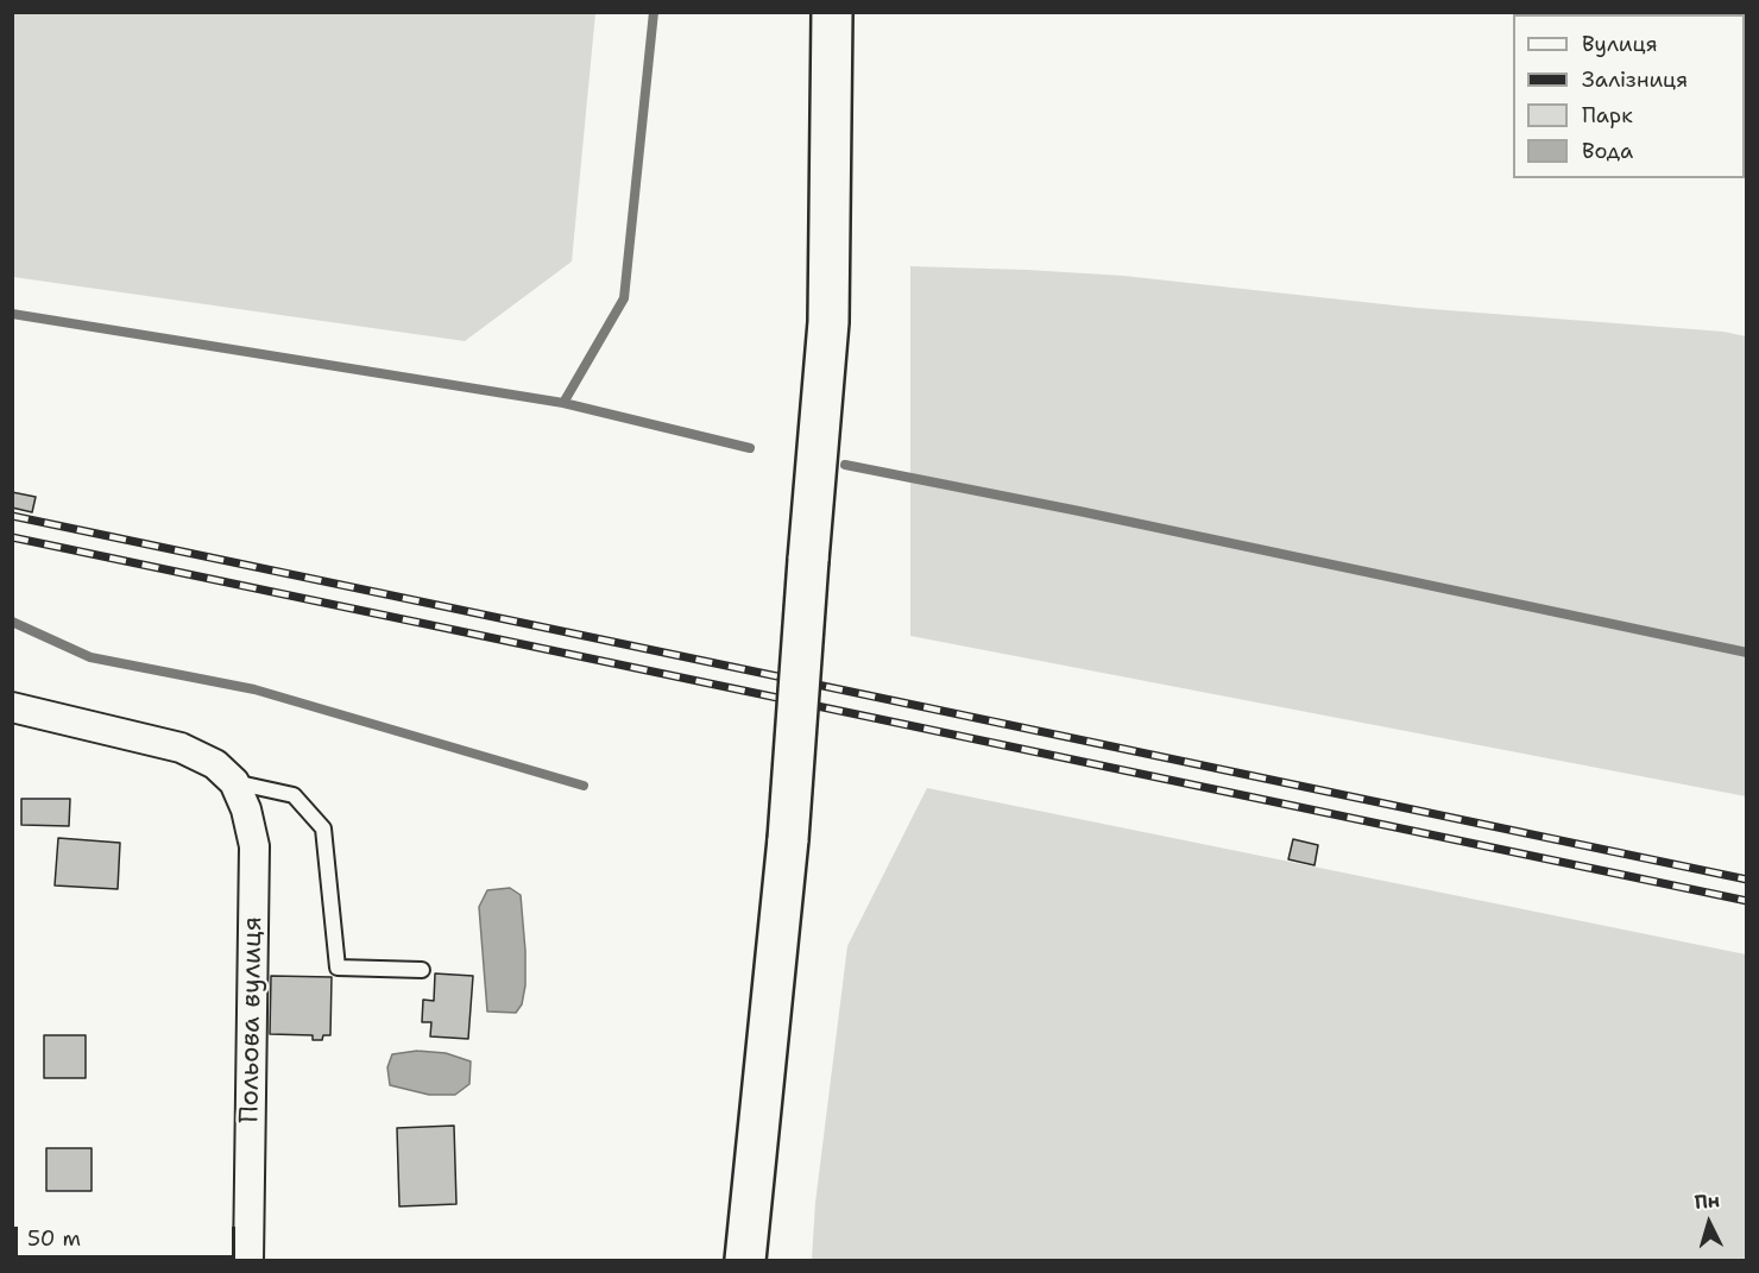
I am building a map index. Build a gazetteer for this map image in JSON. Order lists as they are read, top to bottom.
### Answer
{
  "streets": {
    "street": ["Польова вулиця"]
  },
  "legend": [
    "Вулиця",
    "Залізниця",
    "Парк",
    "Вода"
  ],
  "scale_bar": "50 m",
  "north": "top"
}
